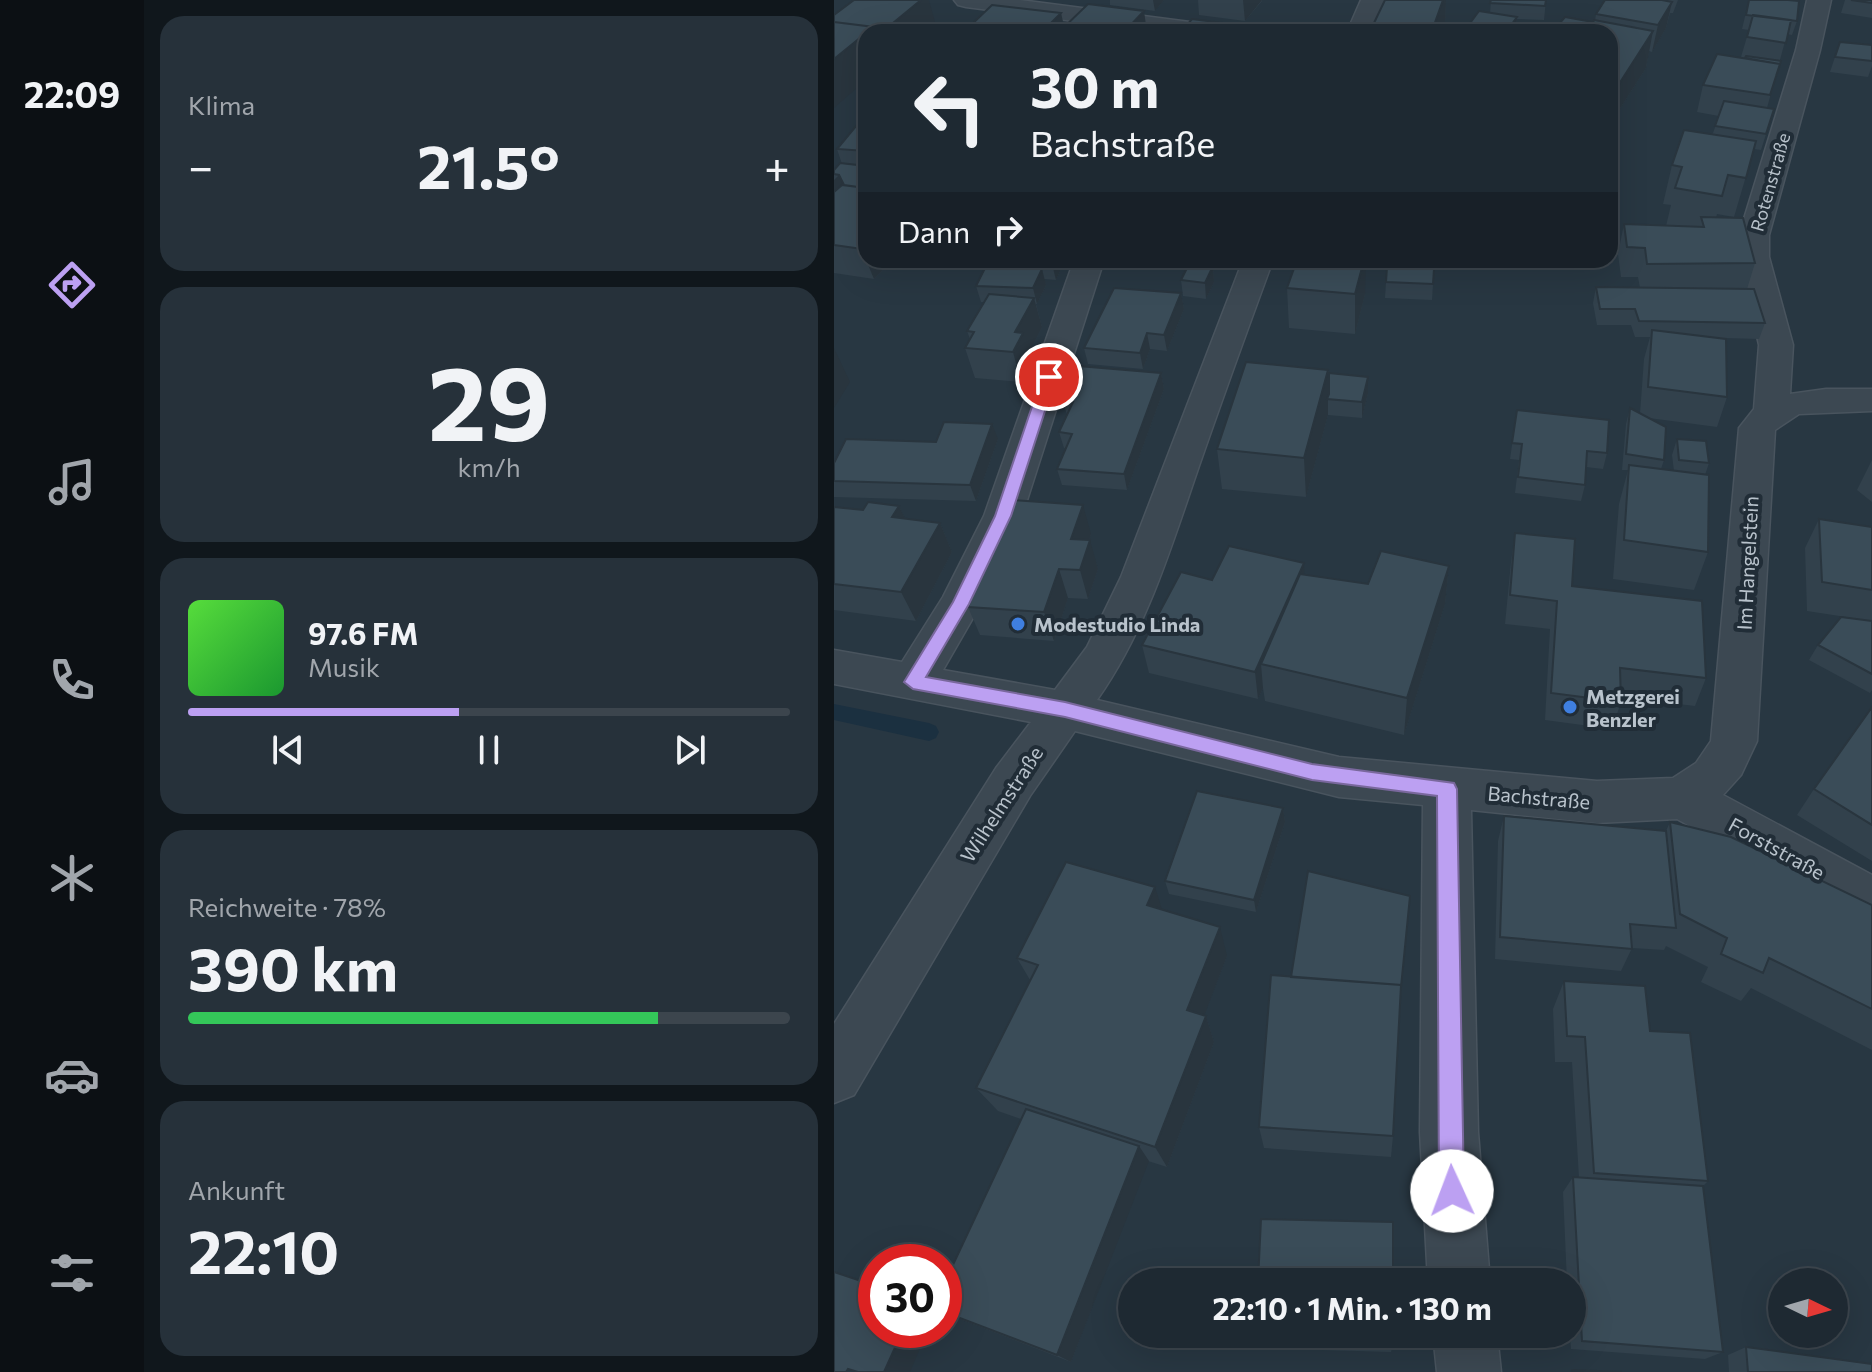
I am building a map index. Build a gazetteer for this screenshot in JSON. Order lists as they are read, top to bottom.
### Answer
{
  "streets": {
    "street": [
      "Rotenstraße",
      "Im Hangelstein",
      "Bachstraße",
      "Wilhelmstraße",
      "Forststraße"
    ]
  },
  "crossings": [
    ["Rotenstraße", "Im Hangelstein"],
    ["Im Hangelstein", "Bachstraße"],
    ["Im Hangelstein", "Forststraße"],
    ["Bachstraße", "Wilhelmstraße"],
    ["Bachstraße", "Forststraße"]
  ],
  "places": ["Modestudio Linda", "Metzgerei Benzler"],
  "north": "right",
  "page": {
    "tabs": "22:09",
    "tile": [
      "Klima",
      ["29", "km/h"],
      ["Reichweite · 78%", "390 km"],
      ["Ankunft", "22:10"]
    ],
    "turn": ["30 m", "Bachstraße"],
    "heat": ["−", "21.5°", "+"],
    "then": "Dann",
    "song": ["97.6 FM", "Musik"],
    "limit": "30",
    "trip": "22:10 · 1 Min. · 130 m"
  }
}
